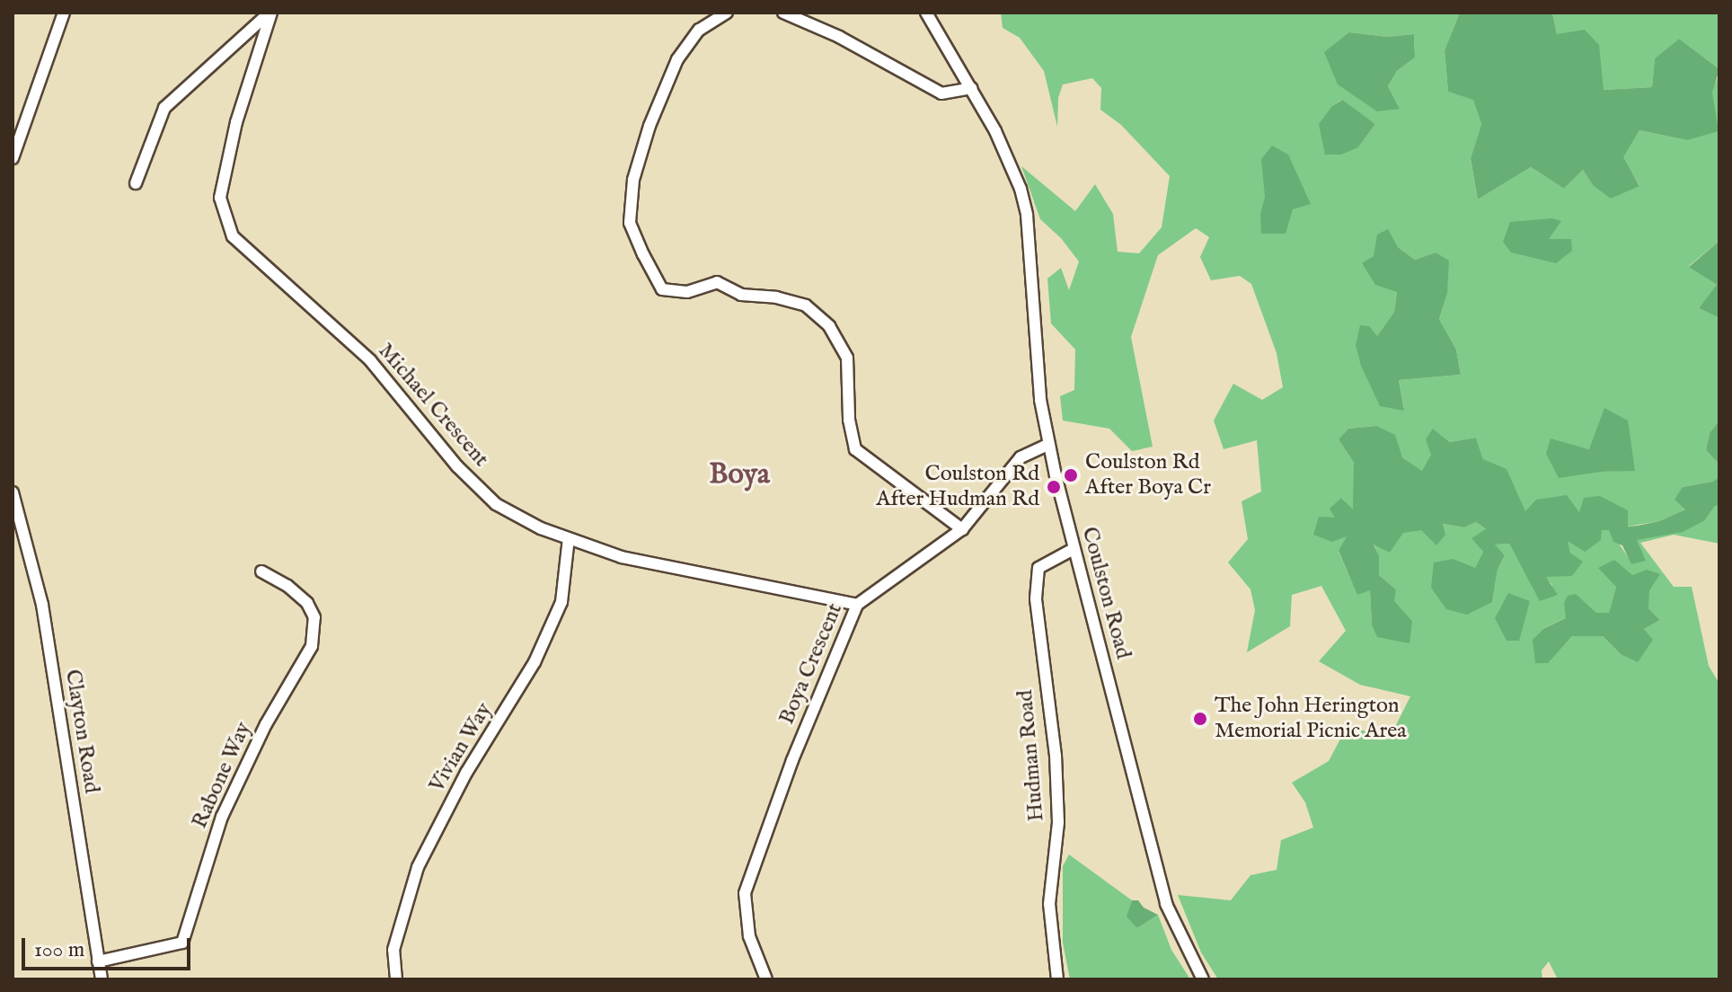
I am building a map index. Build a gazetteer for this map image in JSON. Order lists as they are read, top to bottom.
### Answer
{
  "streets": {
    "street": [
      "Michael Crescent",
      "Coulston Road",
      "Boya Crescent",
      "Clayton Road",
      "Vivian Way",
      "Hudman Road",
      "Rabone Way"
    ]
  },
  "crossings": [
    ["Michael Crescent", "Boya Crescent"],
    ["Michael Crescent", "Vivian Way"],
    ["Coulston Road", "Boya Crescent"],
    ["Coulston Road", "Hudman Road"],
    ["Clayton Road", "Rabone Way"]
  ],
  "districts": ["Boya"],
  "places": ["Coulston Rd After Boya Cr", "Coulston Rd After Hudman Rd", "The John Herington Memorial Picnic Area"],
  "scale_bar": "100 m"
}
